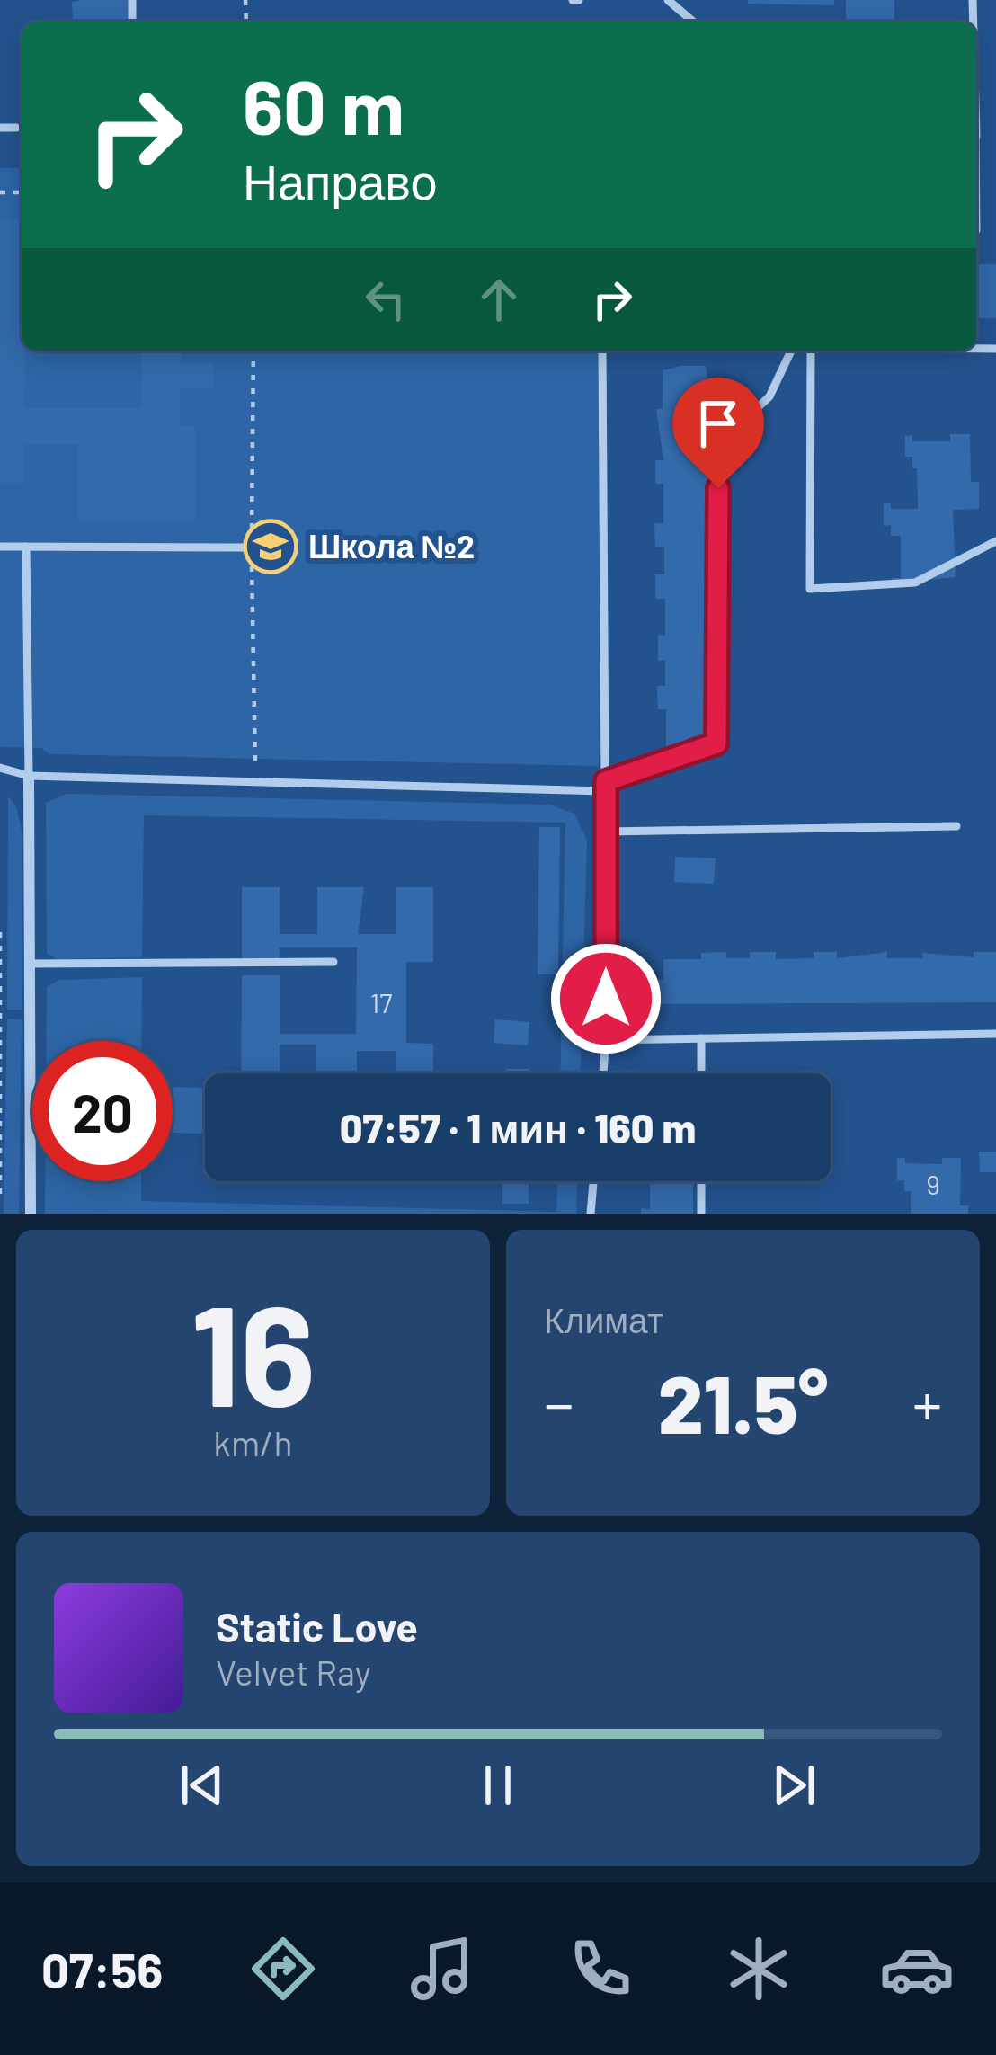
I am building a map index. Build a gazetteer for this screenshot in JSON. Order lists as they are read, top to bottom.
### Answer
{
  "places": {
    "school or university": ["Школа №2"]
  },
  "house_numbers": ["17", "9"],
  "page": {
    "turn": ["60 m", "Направо"],
    "limit": "20",
    "trip": "07:57 · 1 мин · 160 m",
    "tile": [
      ["16", "km/h"],
      "Климат"
    ],
    "heat": ["−", "21.5°", "+"],
    "song": ["Static Love", "Velvet Ray"],
    "tabs": "07:56"
  }
}
